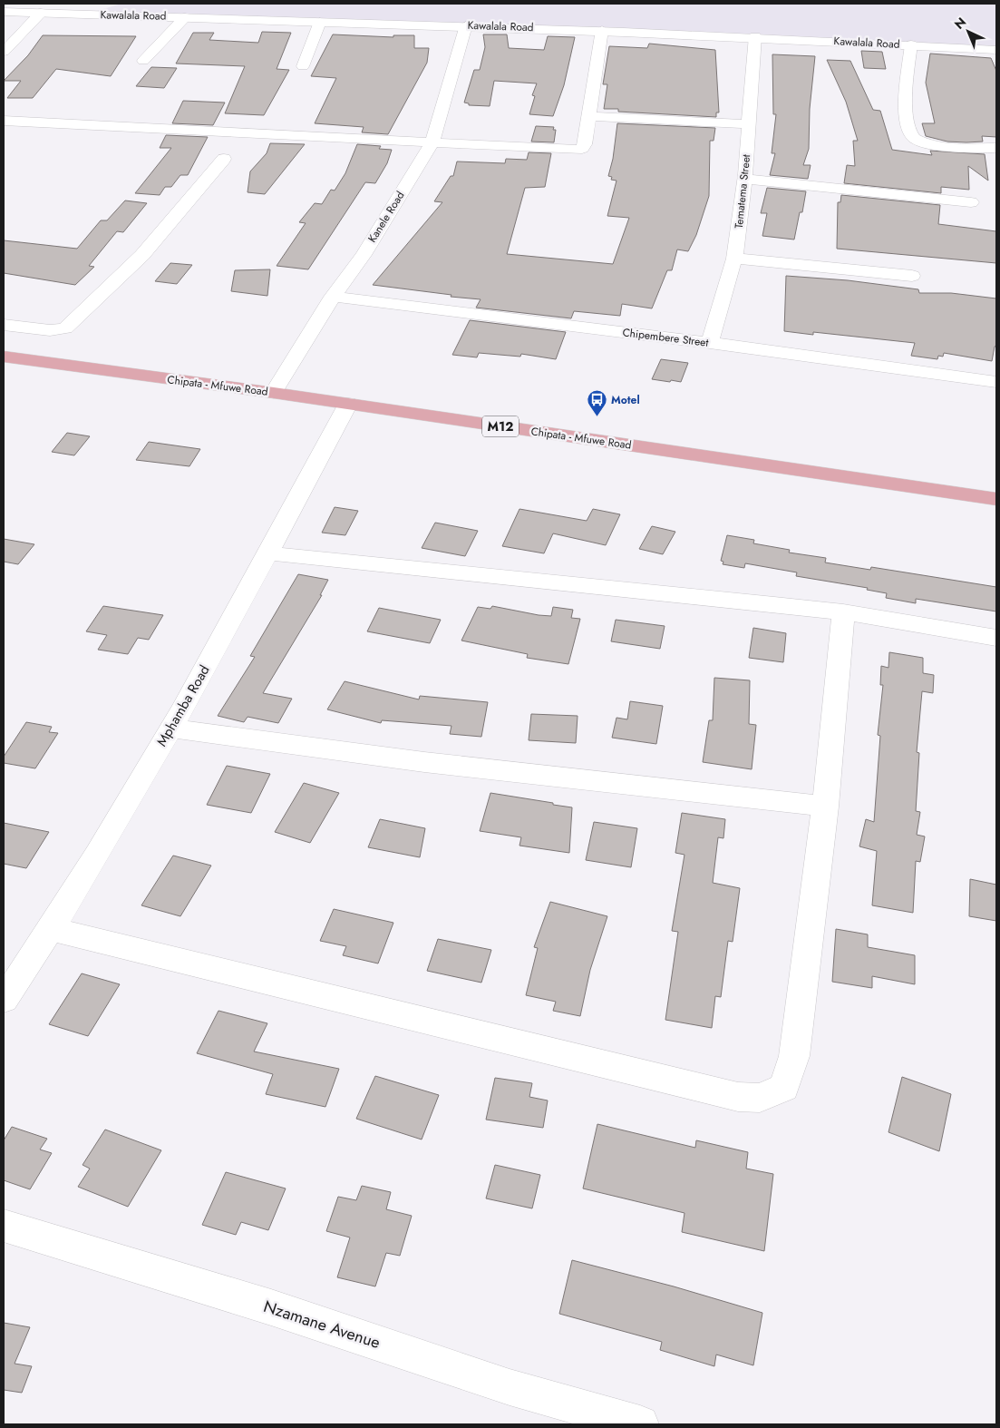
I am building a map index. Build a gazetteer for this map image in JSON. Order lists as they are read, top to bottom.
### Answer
{
  "streets": {
    "main road": ["Chipata - Mfuwe Road", "M12"],
    "street": [
      "Kawalala Road",
      "Tematema Street",
      "Kanele Road",
      "Chipembere Street",
      "Mphamba Road",
      "Nzamane Avenue"
    ]
  },
  "crossings": [
    ["Kawalala Road", "Tematema Street"],
    ["Kawalala Road", "Kanele Road"],
    ["Tematema Street", "Chipembere Street"],
    ["Kanele Road", "Chipembere Street"],
    ["Kanele Road", "Chipata - Mfuwe Road"],
    ["Chipata - Mfuwe Road", "Mphamba Road"]
  ],
  "places": {
    "bus stop": ["Motel"]
  },
  "north": "top left"
}
